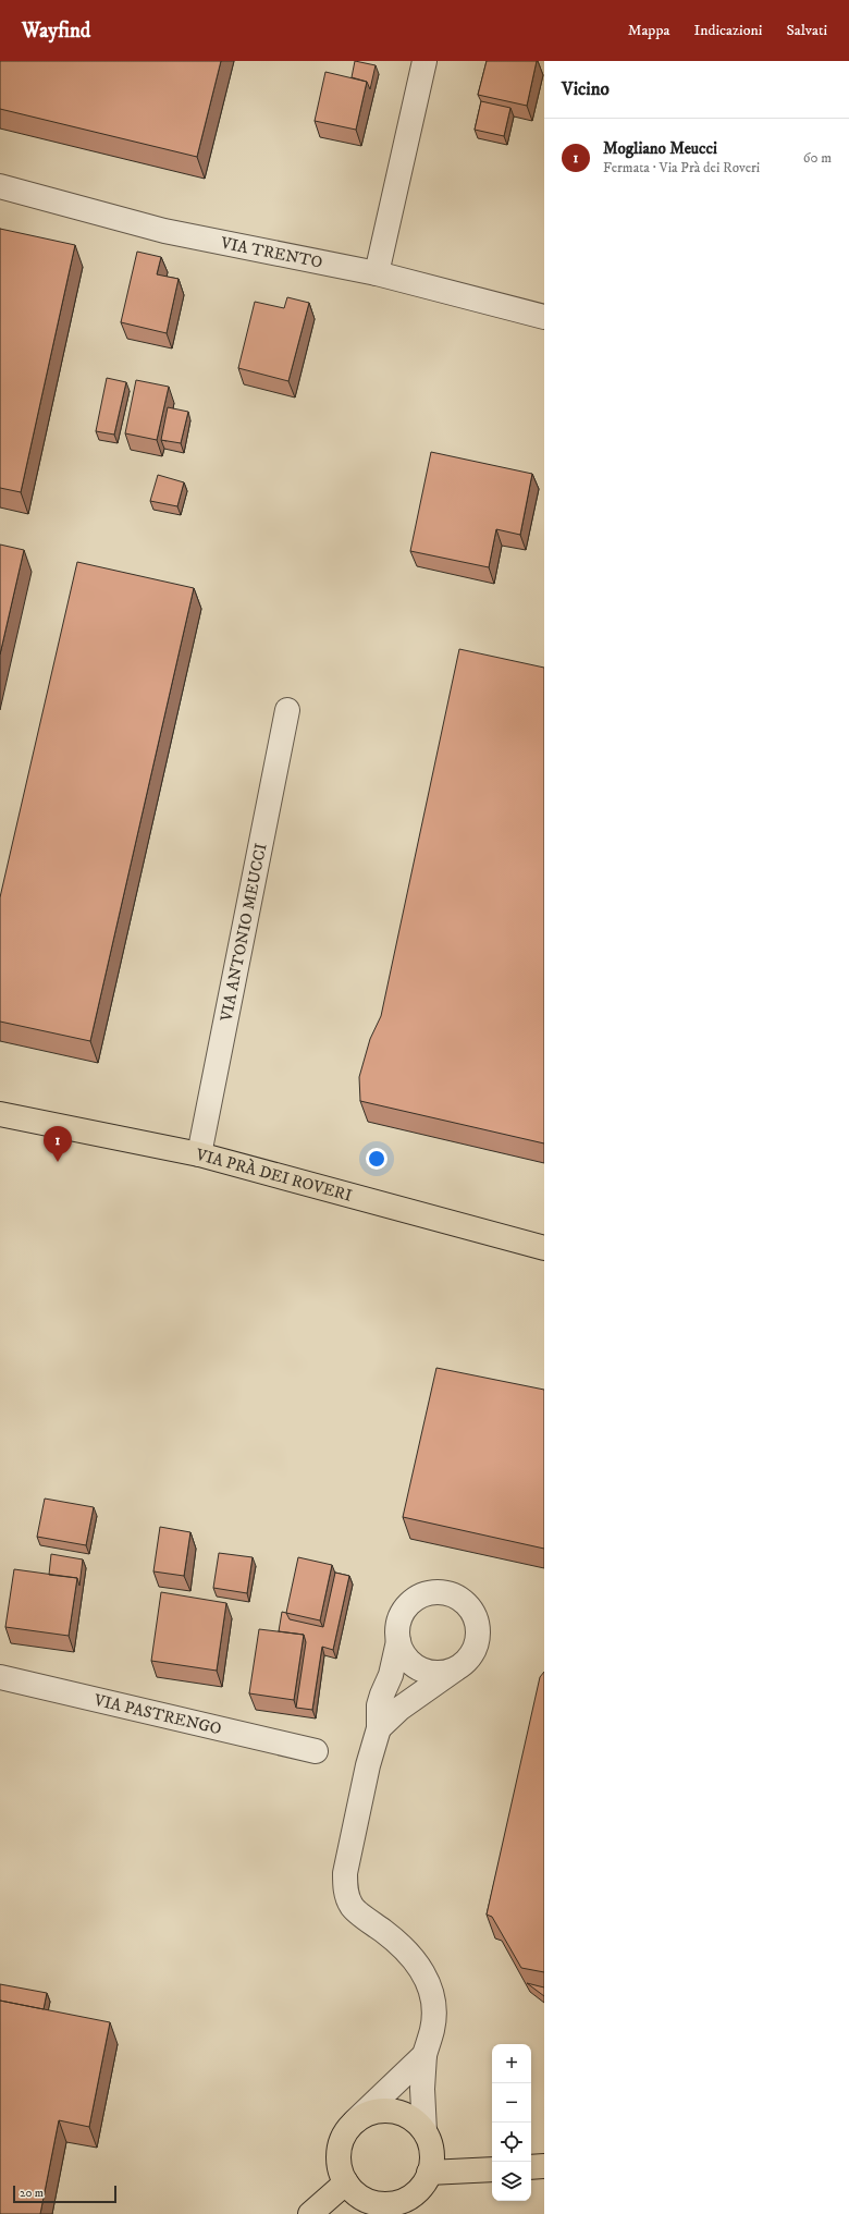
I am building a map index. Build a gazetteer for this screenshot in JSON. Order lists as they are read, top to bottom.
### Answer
{
  "streets": {
    "main road": ["VIA PRÀ DEI ROVERI"],
    "street": ["VIA TRENTO", "VIA ANTONIO MEUCCI", "VIA PASTRENGO"]
  },
  "crossings": [
    ["VIA ANTONIO MEUCCI", "VIA PRÀ DEI ROVERI"]
  ],
  "scale_bar": "20 m",
  "page": {
    "header": "Wayfind",
    "nav": ["Mappa", "Indicazioni", "Salvati"],
    "heading": "Vicino",
    "list": [
      {
        "mark": "1",
        "name": "Mogliano Meucci",
        "note": "Fermata · Via Prà dei Roveri",
        "value": "60 m"
      }
    ],
    "pins": "1",
    "map_buttons": ["+", "−"],
    "scale": "20 m"
  }
}
